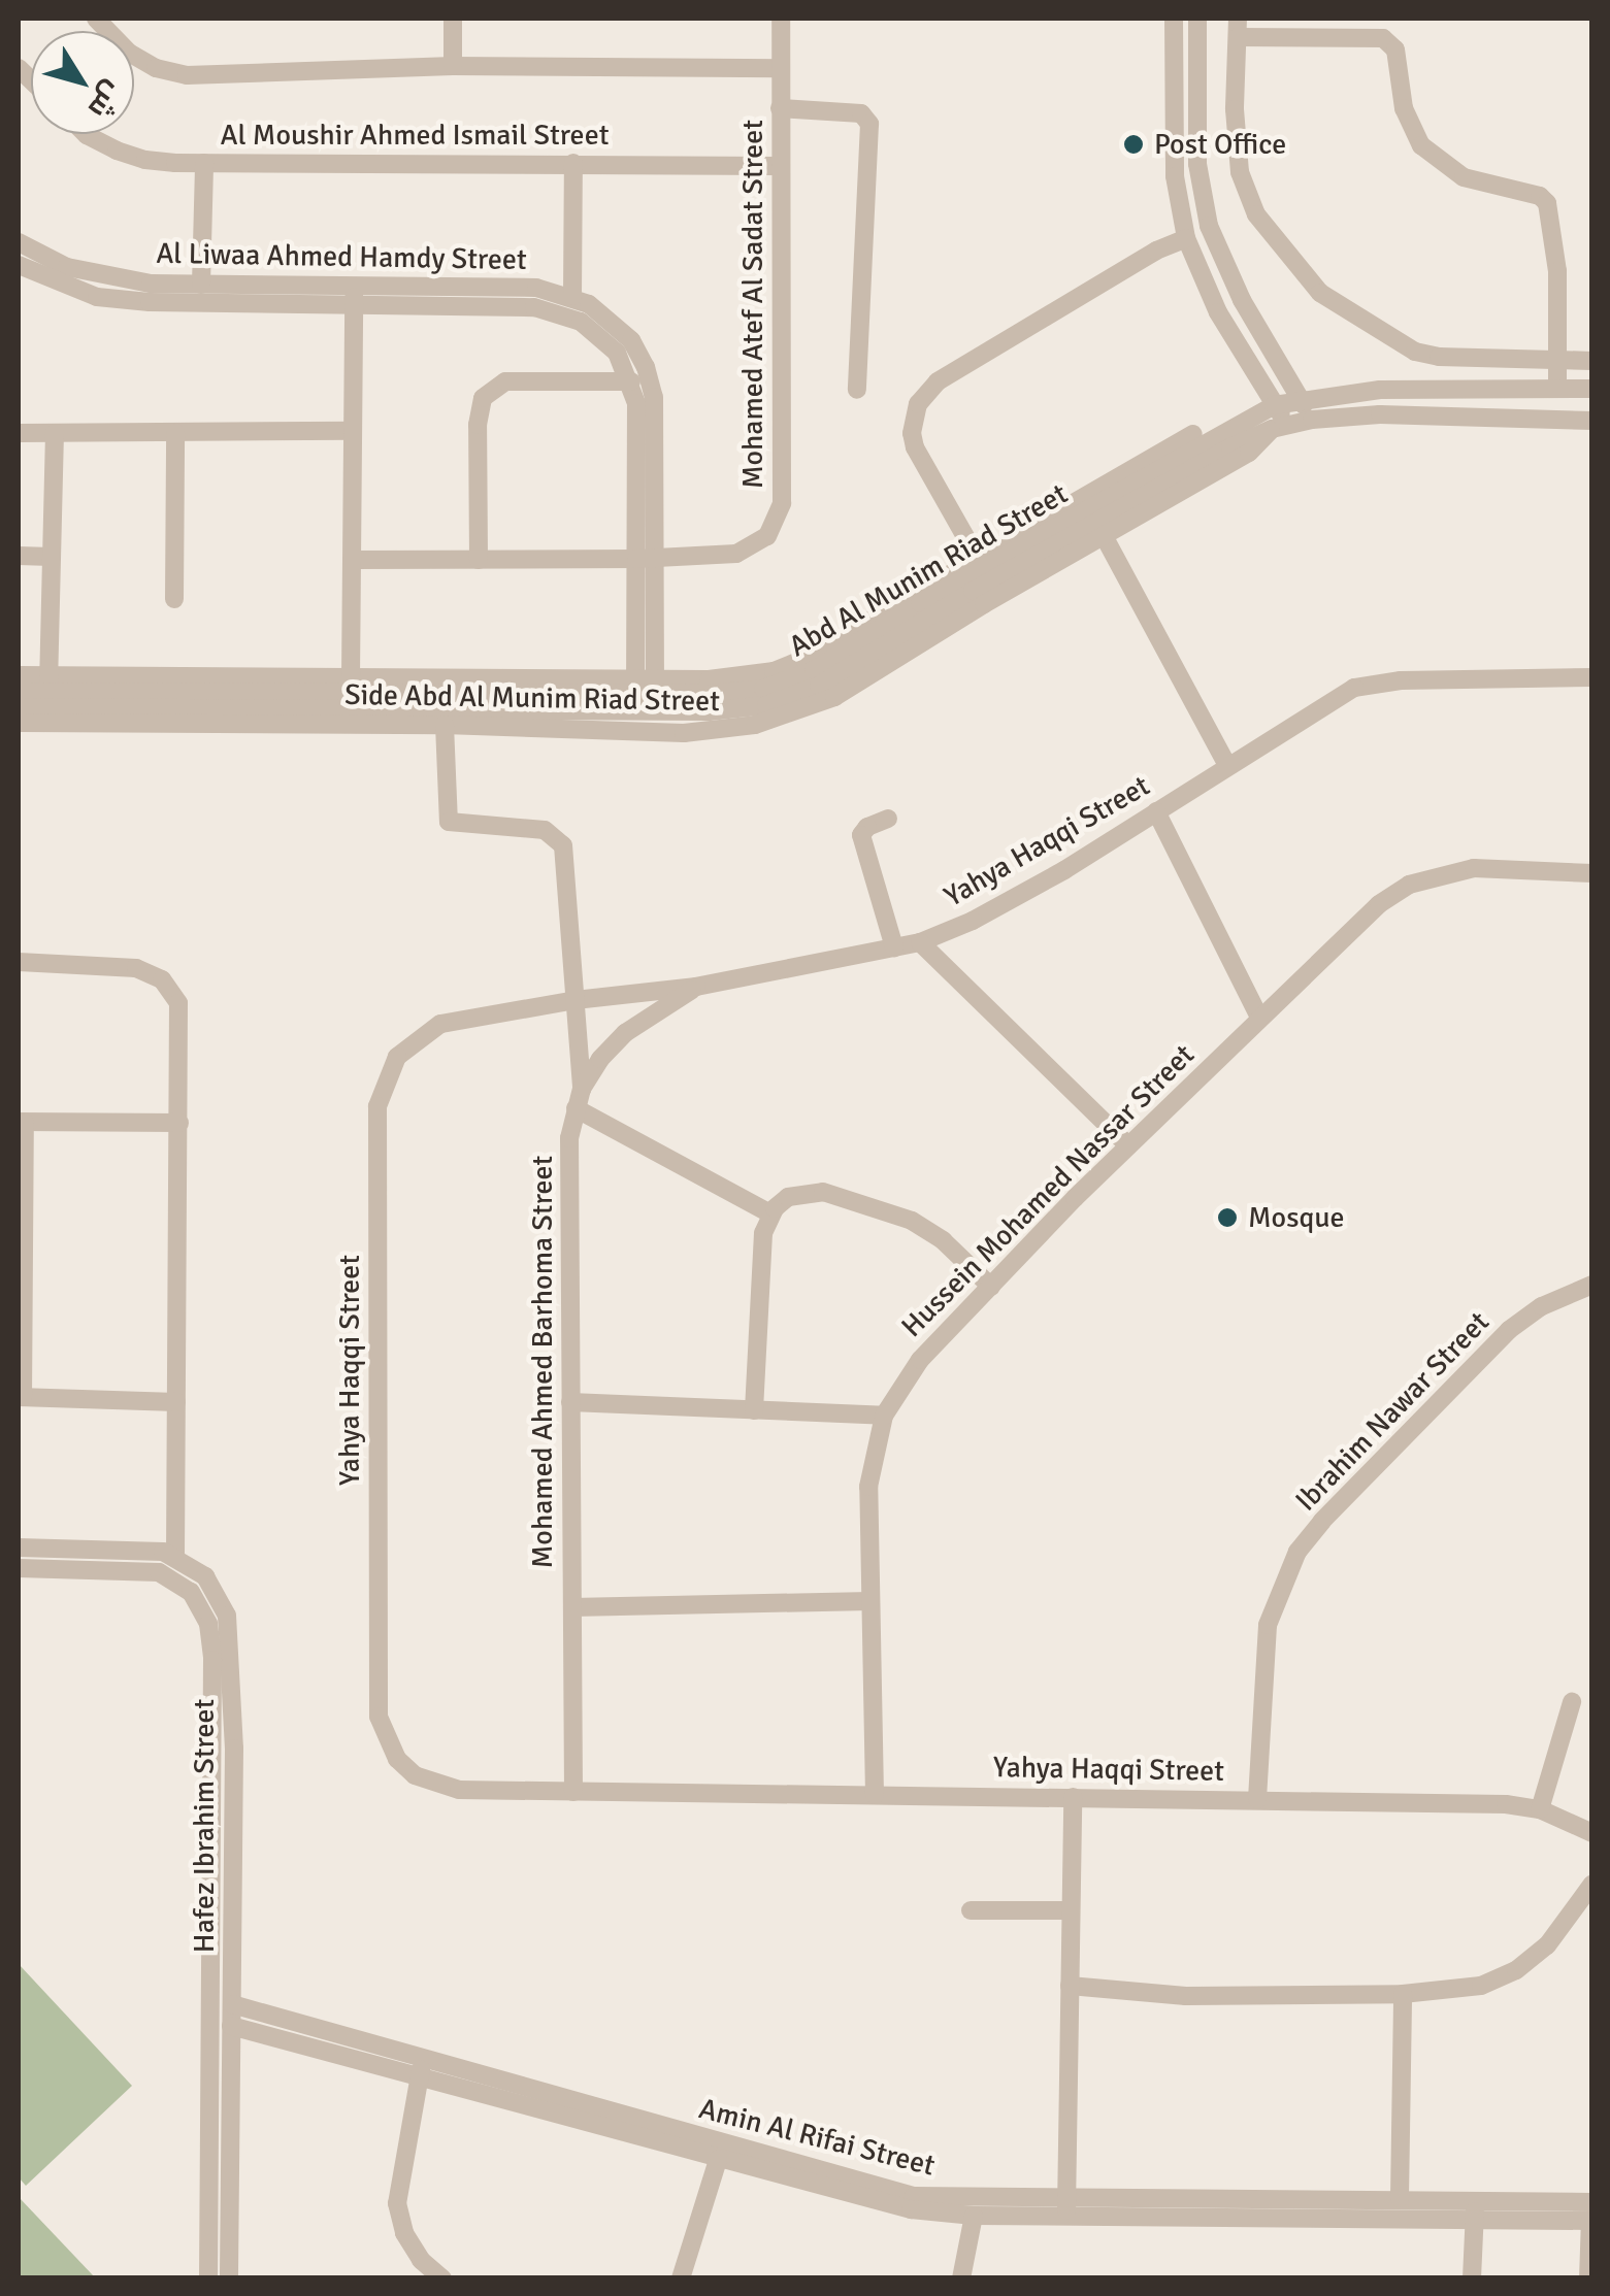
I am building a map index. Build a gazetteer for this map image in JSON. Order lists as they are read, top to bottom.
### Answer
{
  "streets": {
    "street": [
      "Al Moushir Ahmed Ismail Street",
      "Al Liwaa Ahmed Hamdy Street",
      "Mohamed Atef Al Sadat Street",
      "Abd Al Munim Riad Street",
      "Side Abd Al Munim Riad Street",
      "Yahya Haqqi Street",
      "Hussein Mohamed Nassar Street",
      "Mohamed Ahmed Barhoma Street",
      "Ibrahim Nawar Street",
      "Hafez Ibrahim Street",
      "Amin Al Rifai Street"
    ]
  },
  "crossings": [
    ["Al Moushir Ahmed Ismail Street", "Mohamed Atef Al Sadat Street"],
    ["Al Liwaa Ahmed Hamdy Street", "Mohamed Atef Al Sadat Street"],
    ["Al Liwaa Ahmed Hamdy Street", "Abd Al Munim Riad Street"],
    ["Al Liwaa Ahmed Hamdy Street", "Side Abd Al Munim Riad Street"],
    ["Abd Al Munim Riad Street", "Side Abd Al Munim Riad Street"],
    ["Yahya Haqqi Street", "Hussein Mohamed Nassar Street"],
    ["Yahya Haqqi Street", "Mohamed Ahmed Barhoma Street"],
    ["Yahya Haqqi Street", "Ibrahim Nawar Street"],
    ["Hafez Ibrahim Street", "Amin Al Rifai Street"]
  ],
  "places": ["Post Office", "Mosque"],
  "north": "bottom right"
}
